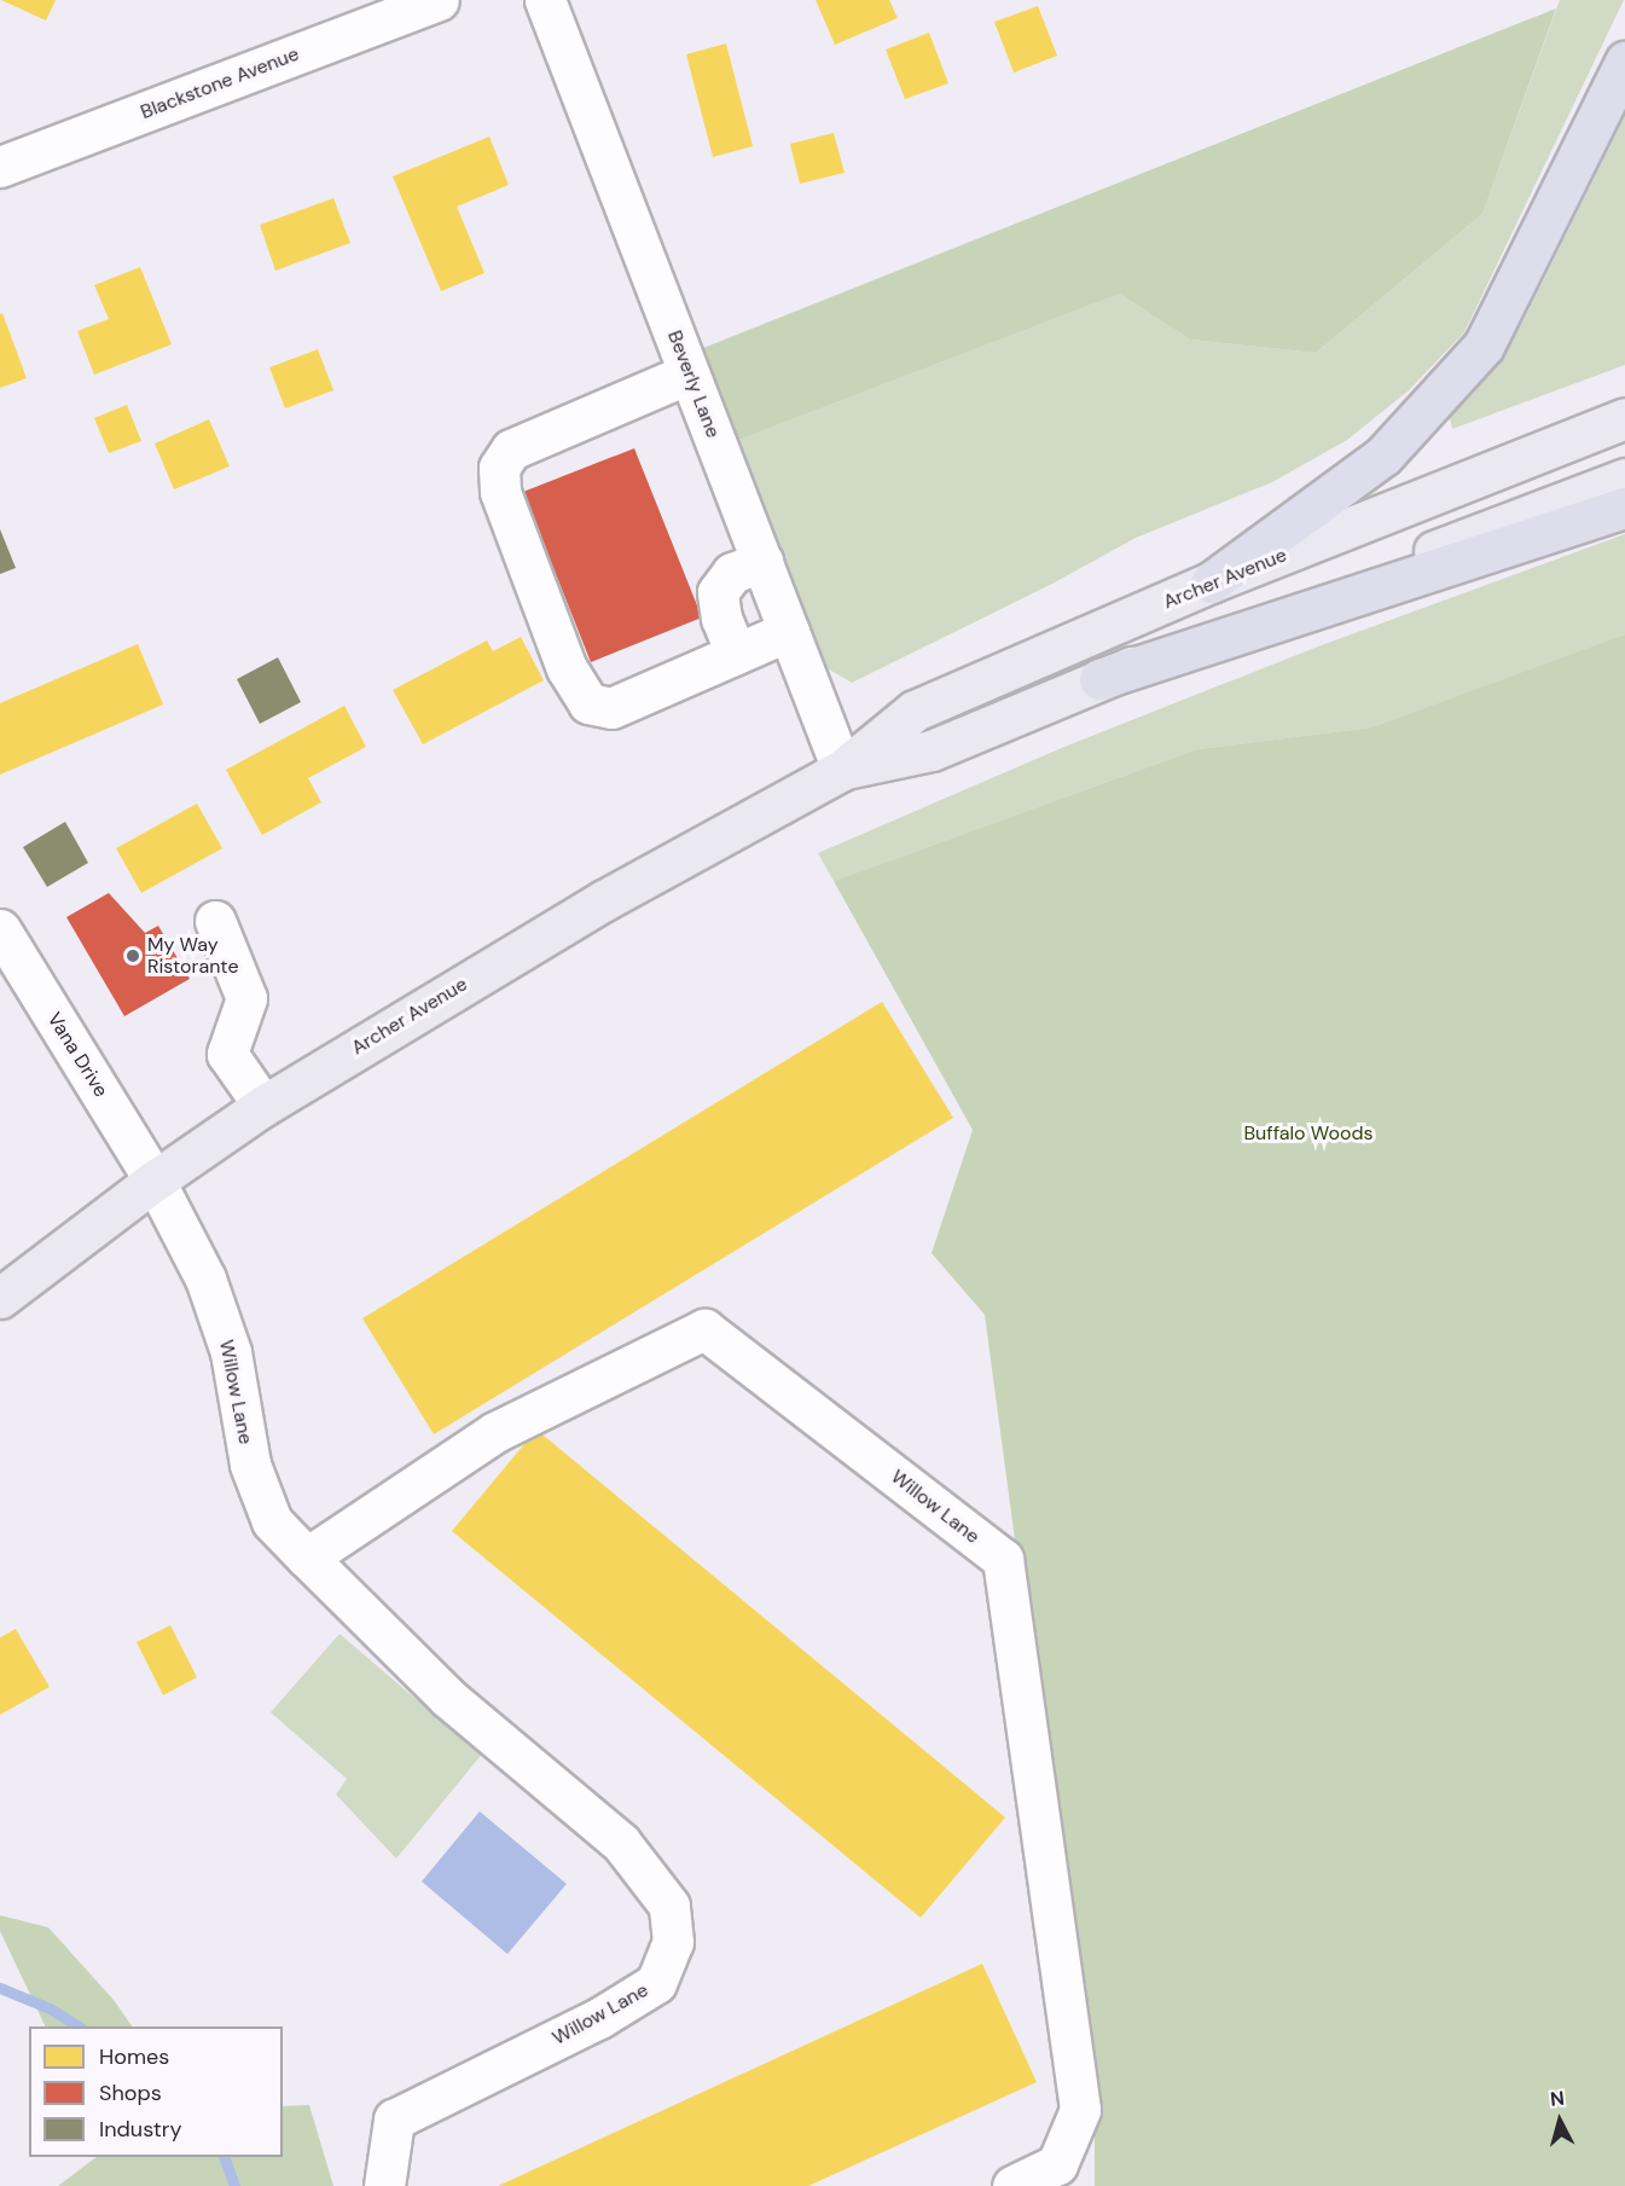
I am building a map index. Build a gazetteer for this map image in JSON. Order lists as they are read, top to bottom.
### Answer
{
  "streets": {
    "main road": ["Archer Avenue"],
    "street": [
      "Blackstone Avenue",
      "Beverly Lane",
      "Vana Drive",
      "Willow Lane"
    ]
  },
  "crossings": [
    ["Beverly Lane", "Archer Avenue"],
    ["Archer Avenue", "Vana Drive"],
    ["Archer Avenue", "Willow Lane"],
    ["Vana Drive", "Willow Lane"]
  ],
  "parks": ["Buffalo Woods"],
  "places": ["My Way Ristorante"],
  "legend": ["Homes", "Shops", "Industry"],
  "north": "top"
}
